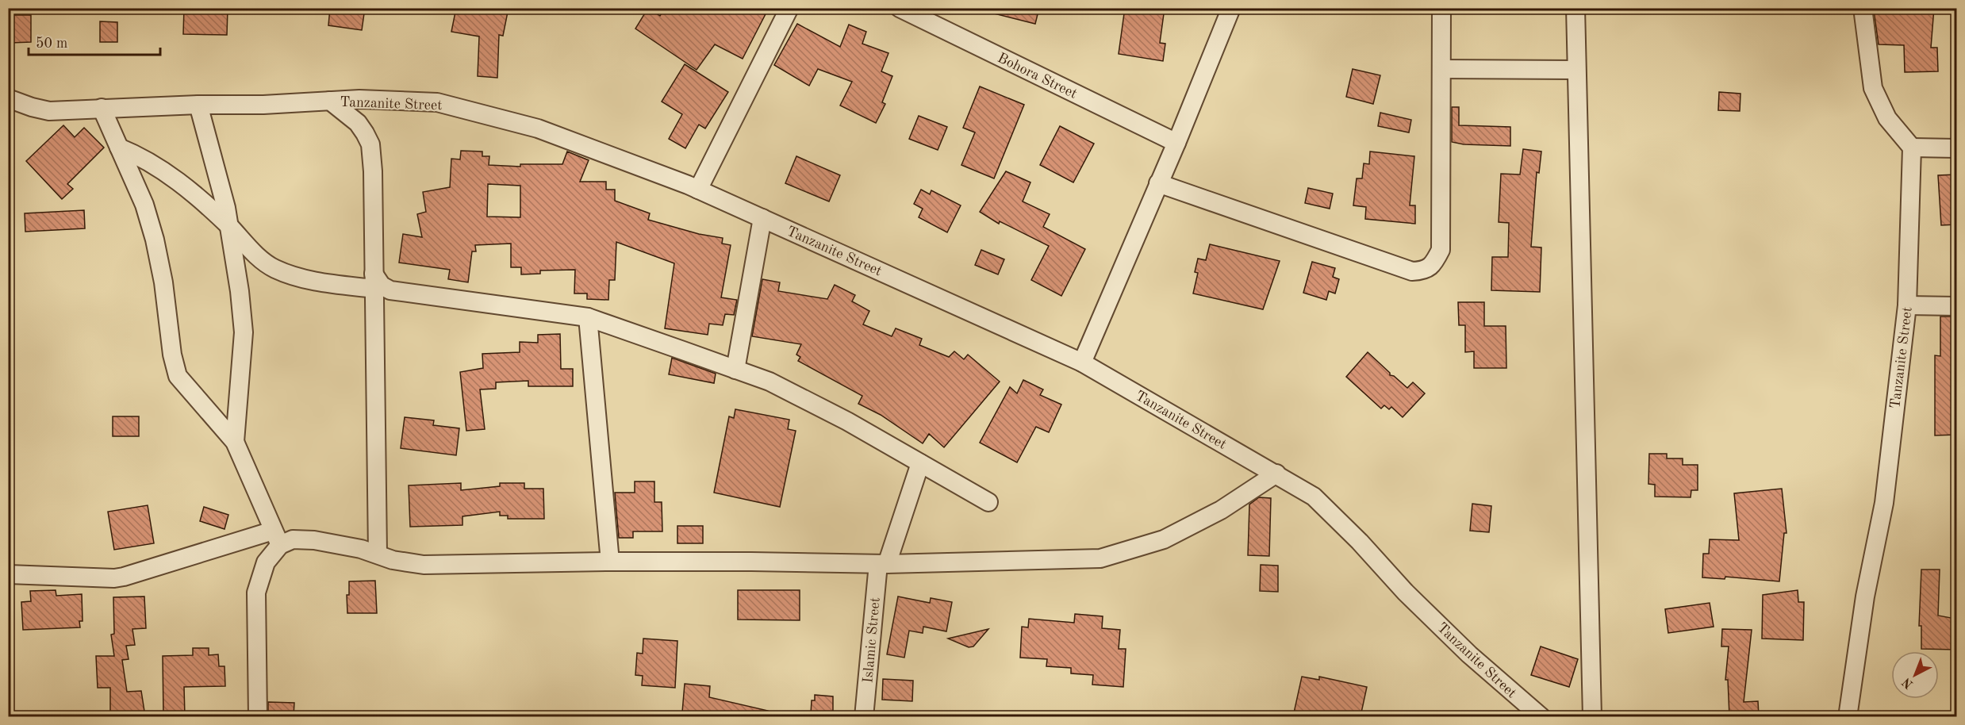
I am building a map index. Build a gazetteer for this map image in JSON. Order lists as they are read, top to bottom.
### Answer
{
  "streets": {
    "street": ["Bohora Street", "Tanzanite Street", "Islamic Street"]
  },
  "scale_bar": "50 m",
  "north": "bottom left"
}
